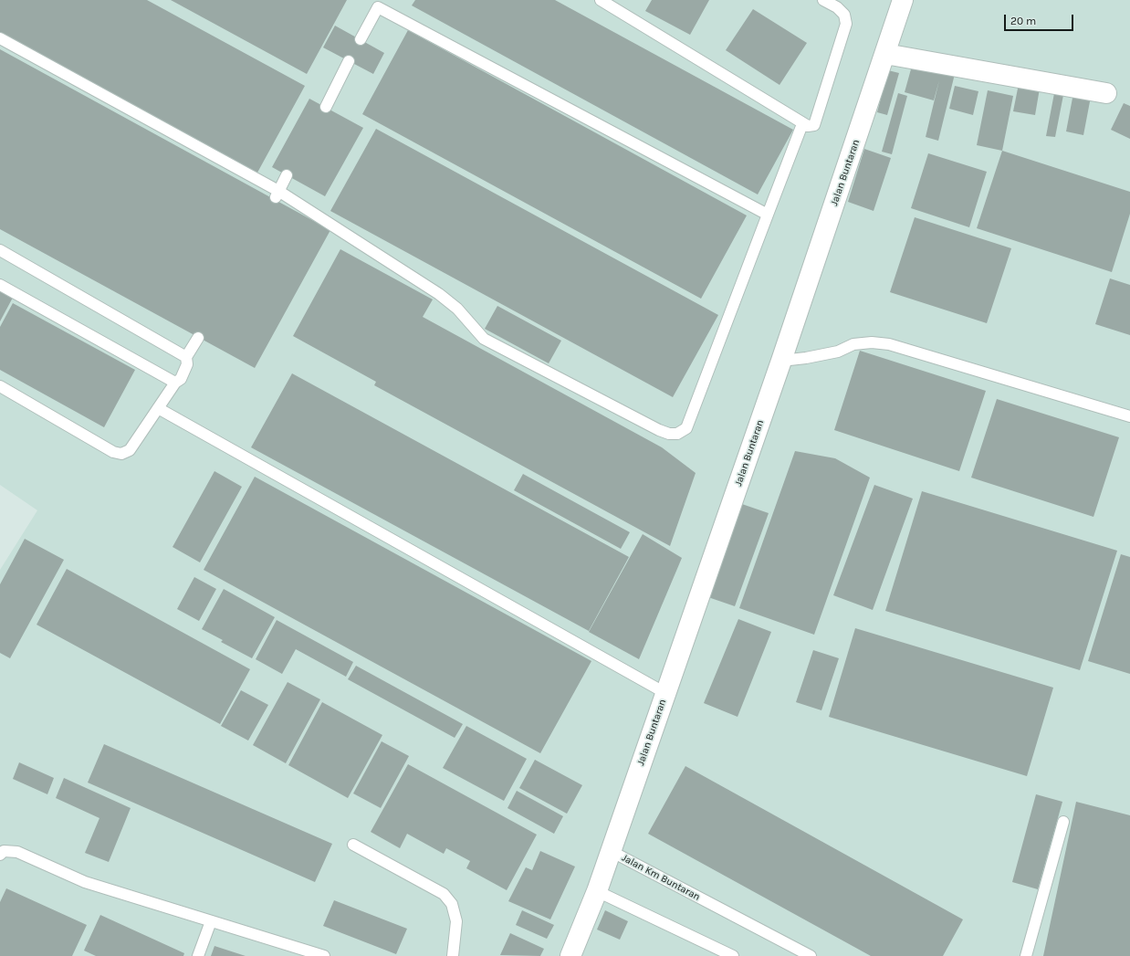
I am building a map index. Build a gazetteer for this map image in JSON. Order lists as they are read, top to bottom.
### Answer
{
  "streets": {
    "street": ["Jalan Buntaran", "Jalan Km Buntaran"]
  },
  "crossings": [
    ["Jalan Buntaran", "Jalan Km Buntaran"]
  ],
  "scale_bar": "20 m"
}
